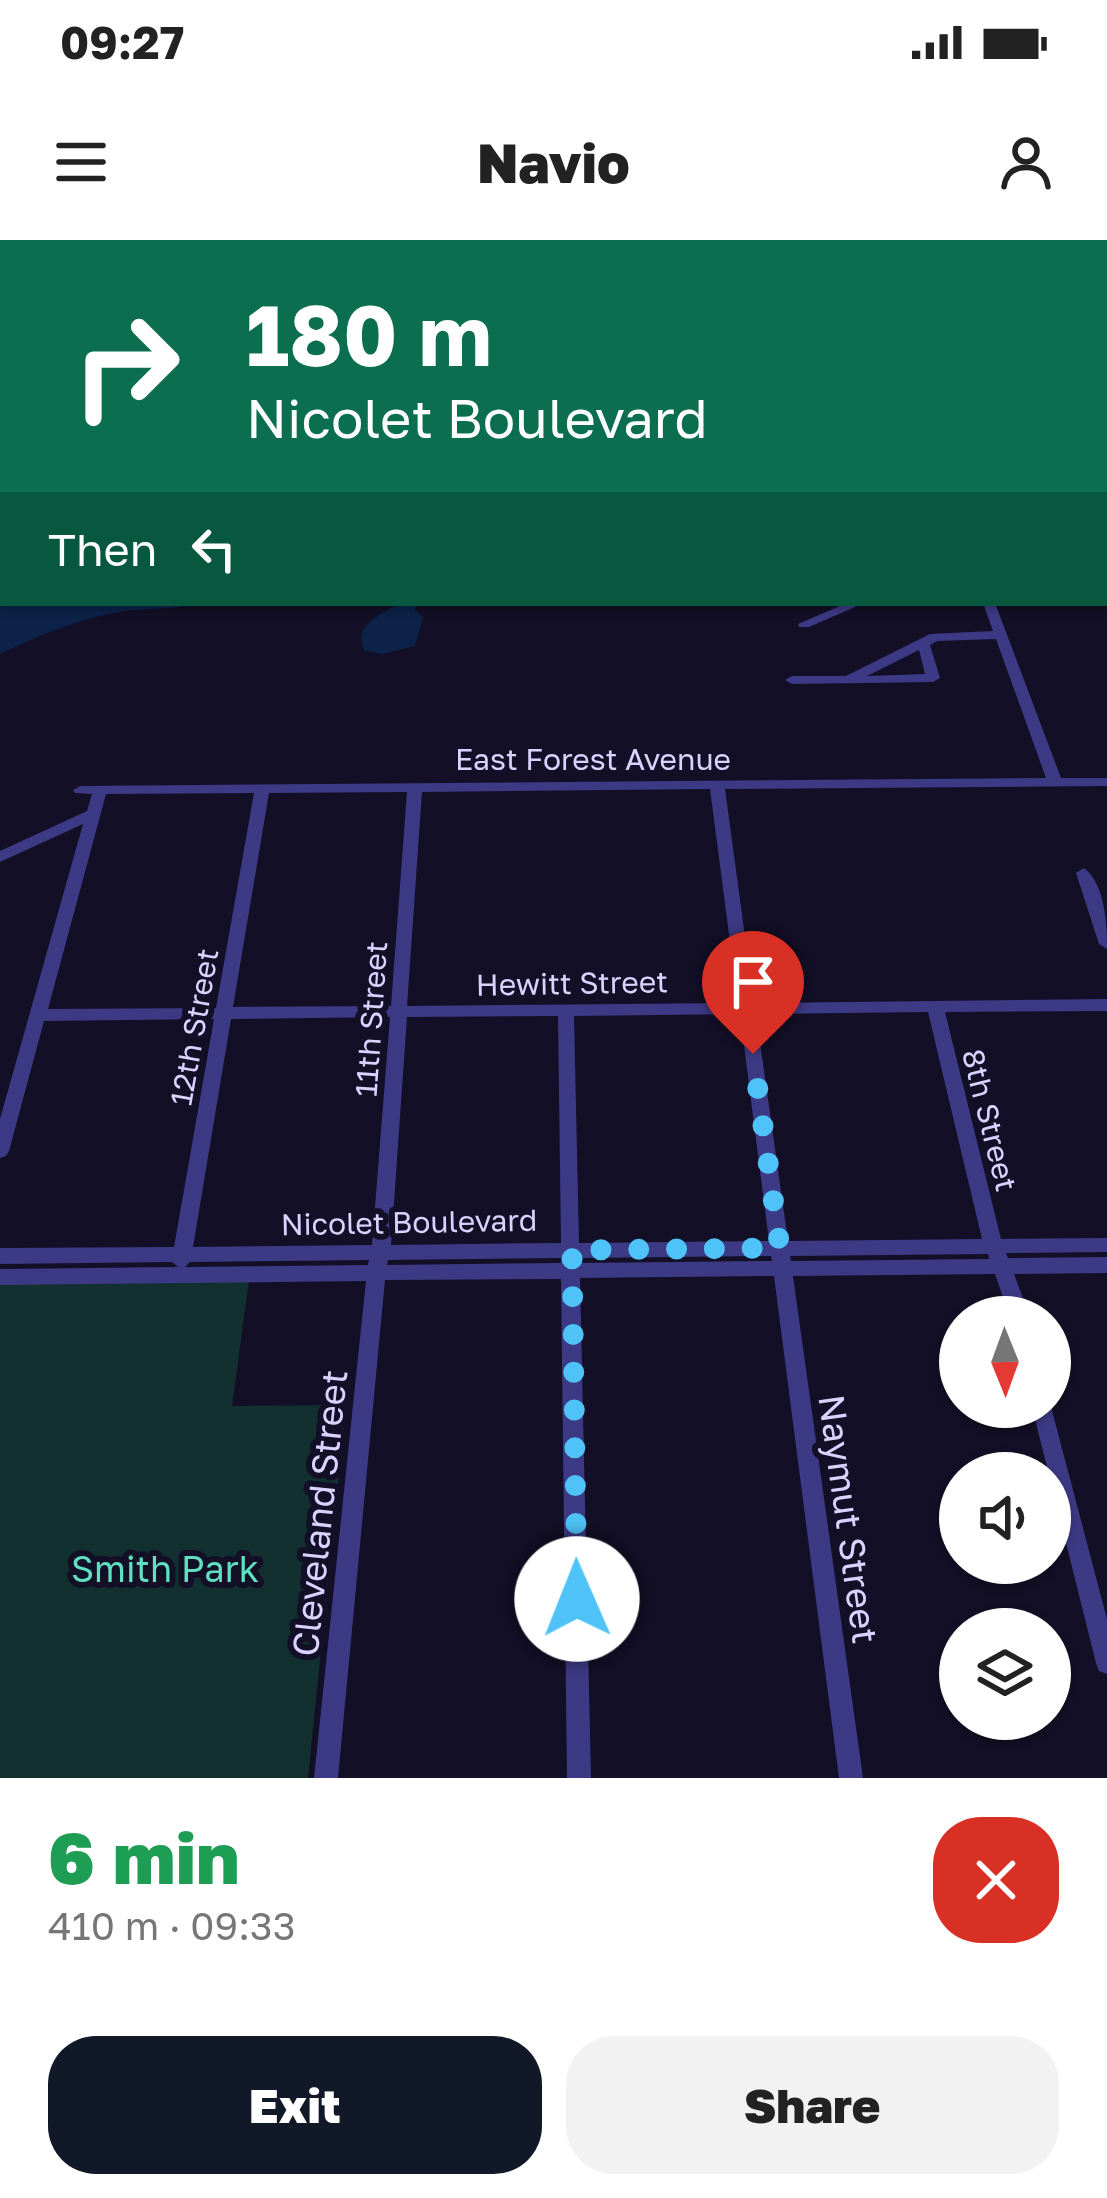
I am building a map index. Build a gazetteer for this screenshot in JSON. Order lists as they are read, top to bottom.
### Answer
{
  "streets": {
    "street": [
      "East Forest Avenue",
      "Hewitt Street",
      "11th Street",
      "12th Street",
      "8th Street",
      "Nicolet Boulevard",
      "Cleveland Street",
      "Naymut Street"
    ]
  },
  "crossings": [
    ["East Forest Avenue", "11th Street"],
    ["East Forest Avenue", "12th Street"],
    ["East Forest Avenue", "Naymut Street"],
    ["Hewitt Street", "11th Street"],
    ["Hewitt Street", "12th Street"],
    ["Hewitt Street", "8th Street"],
    ["Hewitt Street", "Naymut Street"],
    ["11th Street", "Nicolet Boulevard"],
    ["11th Street", "Cleveland Street"],
    ["12th Street", "Nicolet Boulevard"],
    ["8th Street", "Nicolet Boulevard"],
    ["Nicolet Boulevard", "Cleveland Street"],
    ["Nicolet Boulevard", "Naymut Street"]
  ],
  "parks": ["Smith Park"],
  "north": "bottom",
  "page": {
    "status": "09:27",
    "header": "Navio",
    "turn": ["180 m", "Nicolet Boulevard"],
    "then": "Then",
    "heading": ["6 min", "410 m · 09:33"],
    "buttons": ["Exit", "Share"]
  }
}
